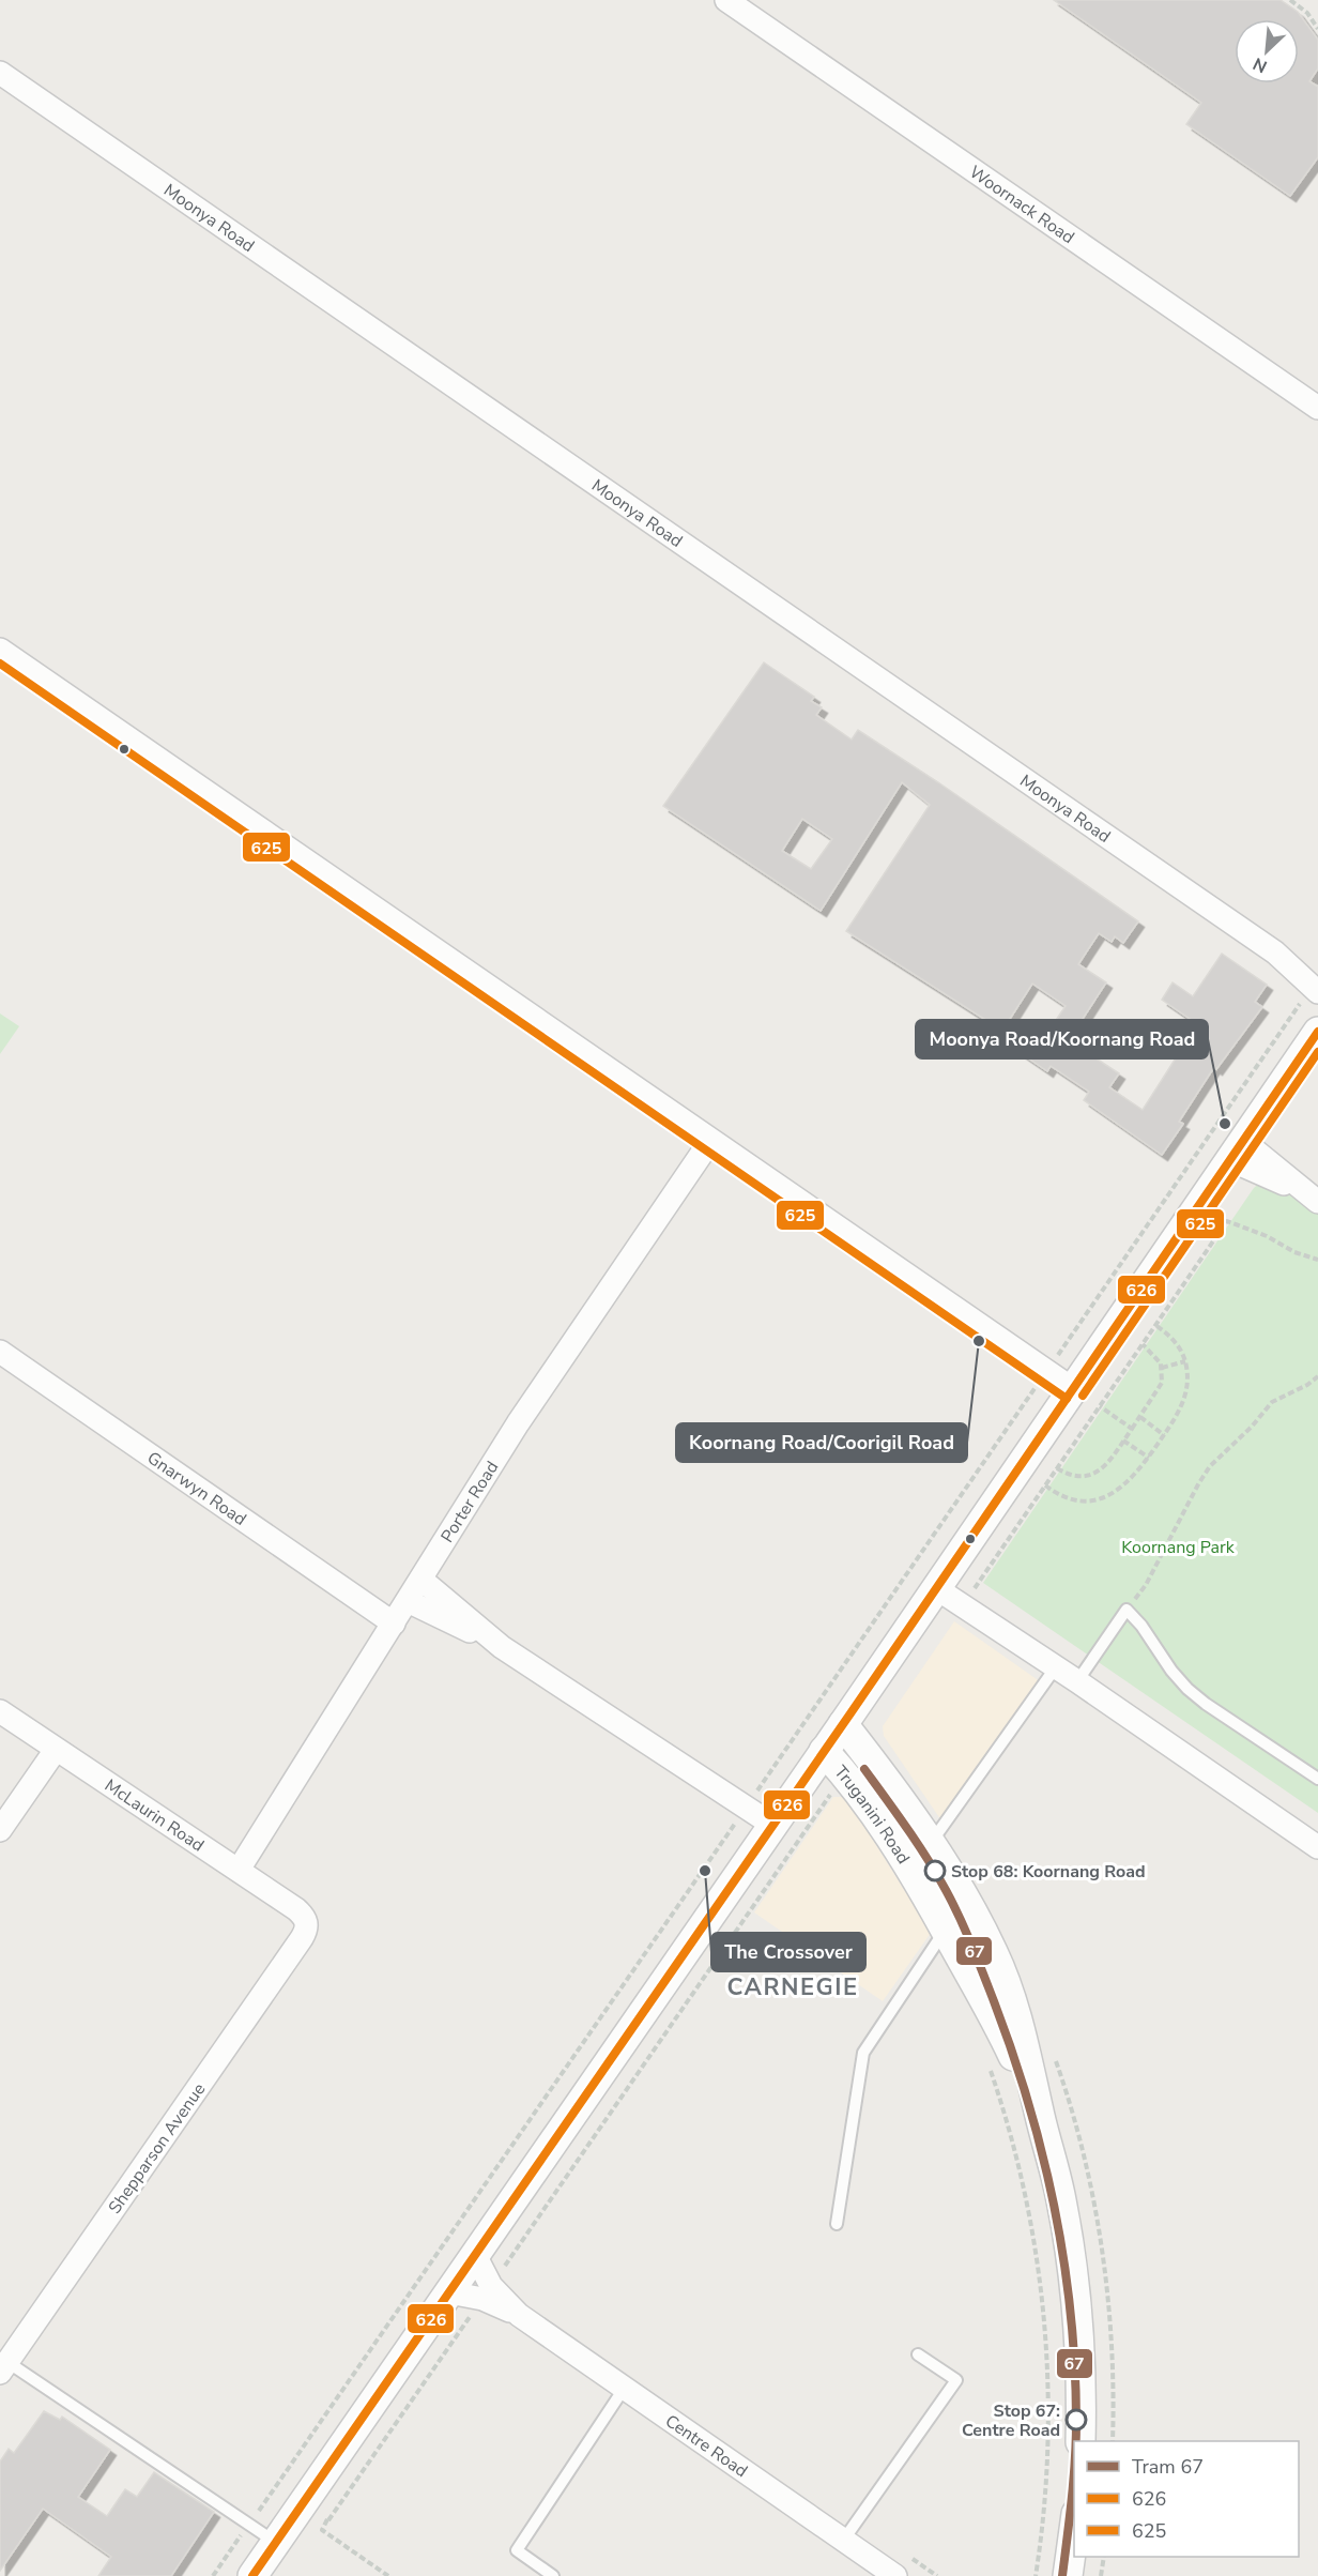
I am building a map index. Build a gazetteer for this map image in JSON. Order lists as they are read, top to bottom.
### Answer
{
  "streets": {
    "street": [
      "Woornack Road",
      "Moonya Road",
      "Gnarwyn Road",
      "Porter Road",
      "McLaurin Road",
      "Truganini Road",
      "Shepparson Avenue",
      "Centre Road"
    ]
  },
  "crossings": [
    ["Gnarwyn Road", "Porter Road"],
    ["Porter Road", "McLaurin Road"],
    ["McLaurin Road", "Shepparson Avenue"]
  ],
  "districts": ["CARNEGIE"],
  "parks": ["Koornang Park"],
  "places": [
    "Moonya Road/Koornang Road",
    "Koornang Road/Coorigil Road",
    "The Crossover",
    "Stop 68: Koornang Road",
    "Stop 67: Centre Road"
  ],
  "lines": ["transit line 625", "transit line 626", "tram line 67"],
  "legend": ["Tram 67", "626", "625"],
  "north": "bottom left"
}
